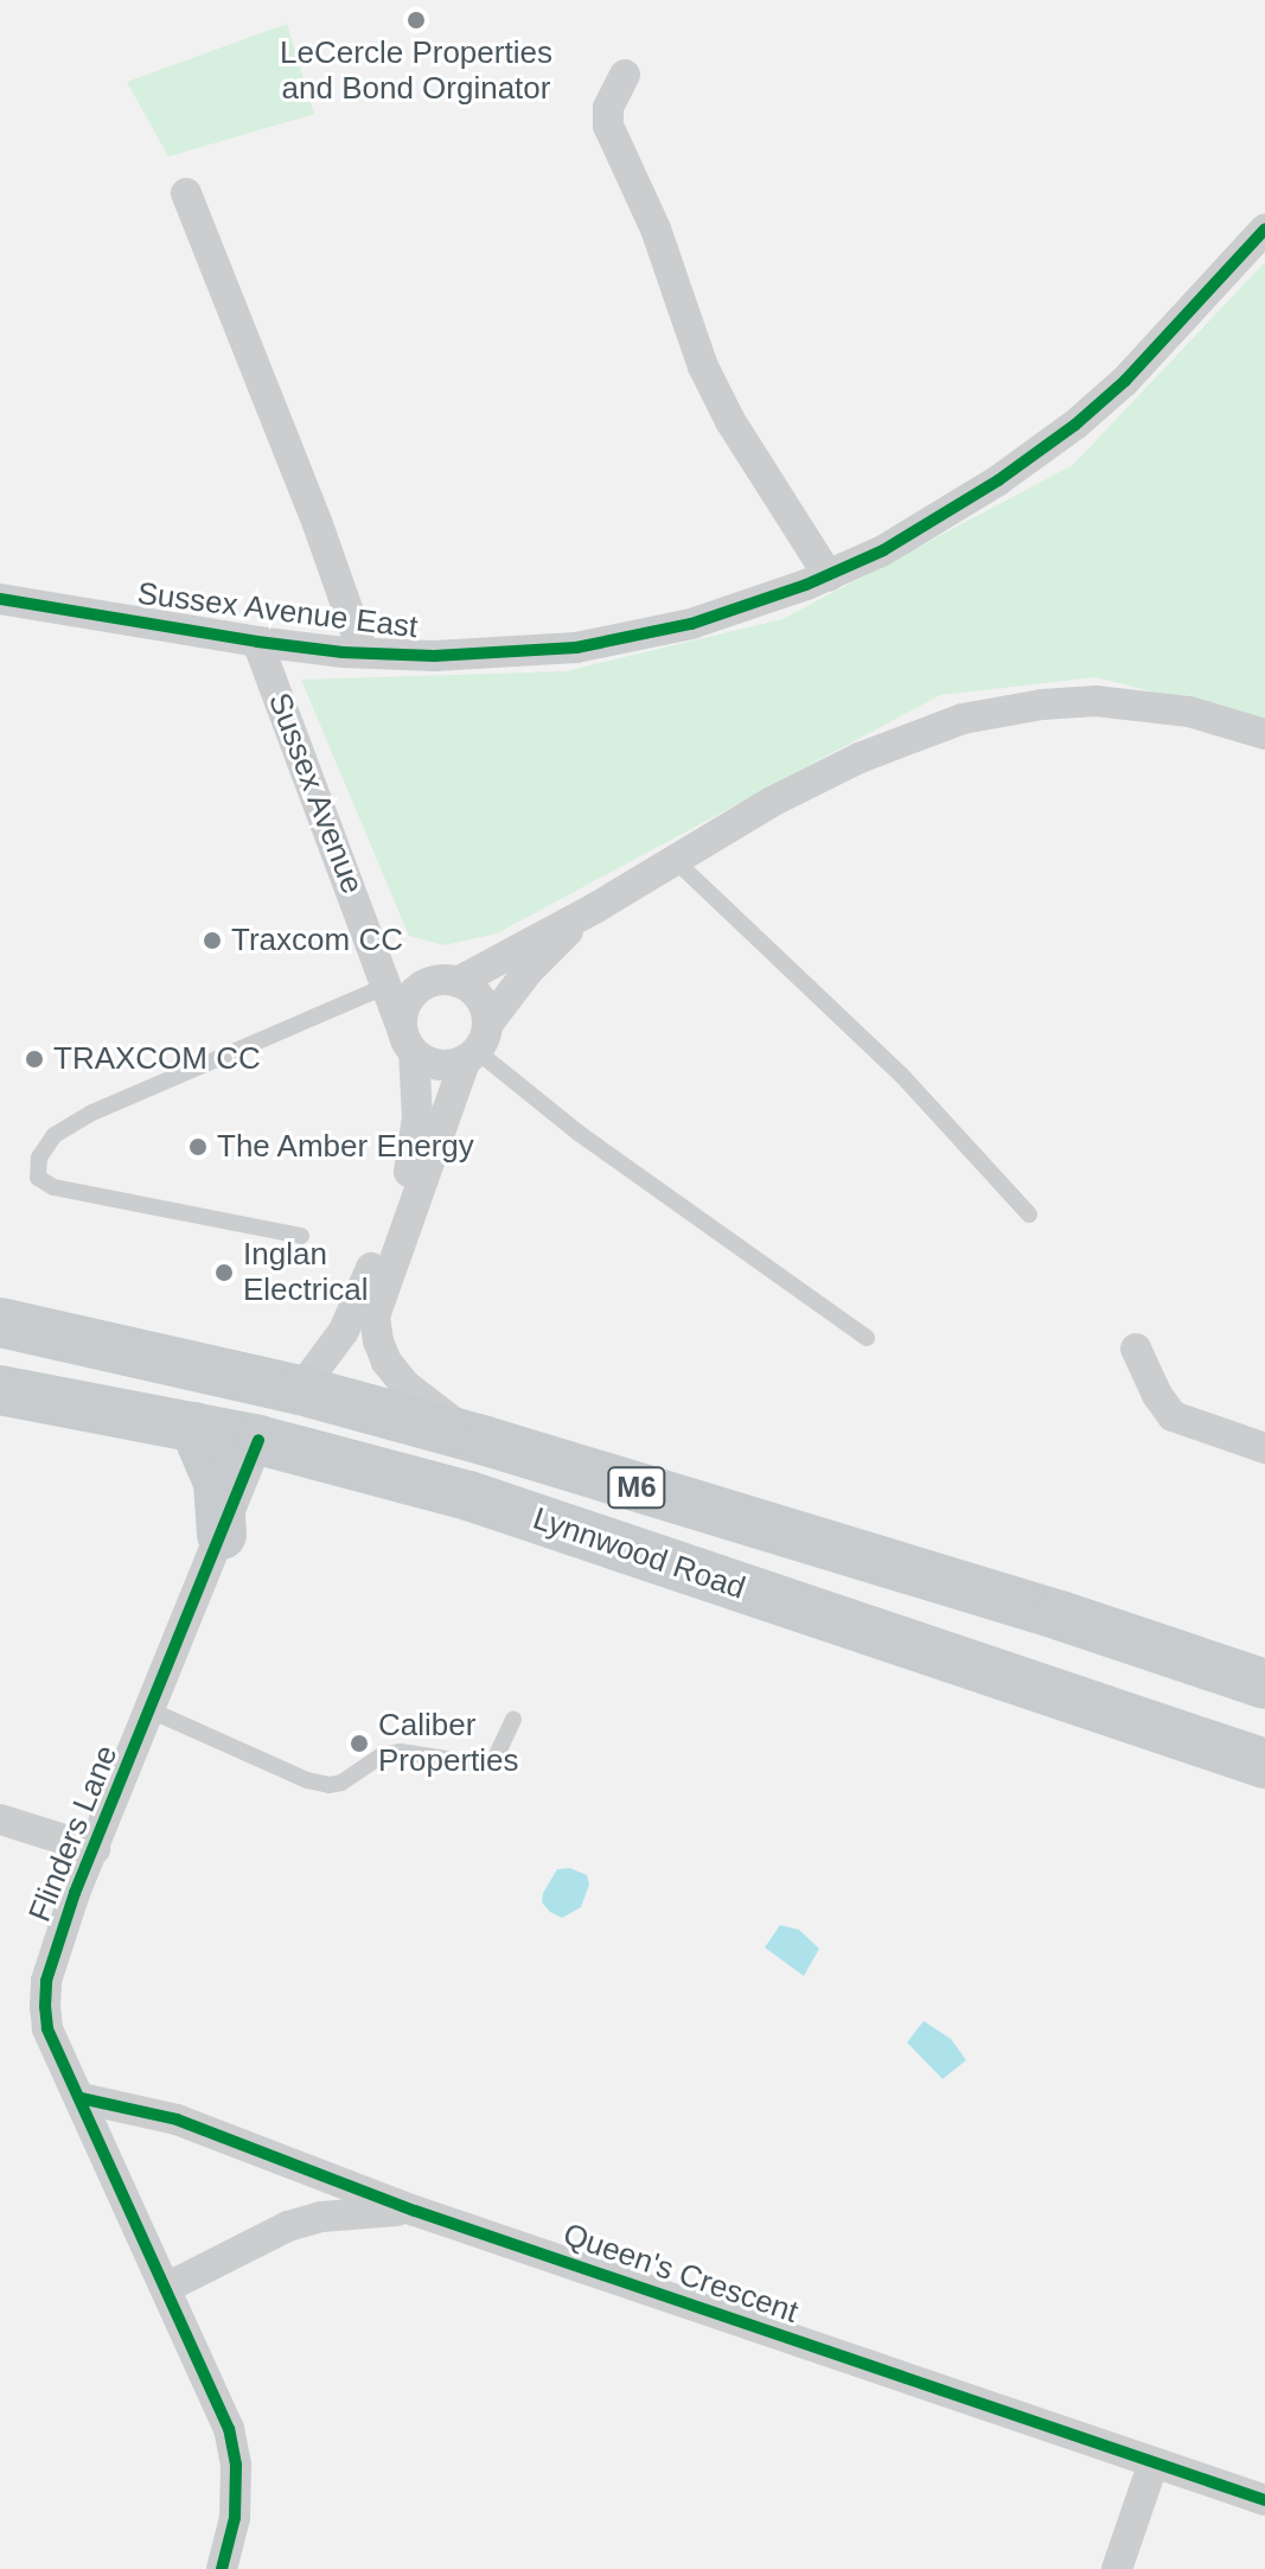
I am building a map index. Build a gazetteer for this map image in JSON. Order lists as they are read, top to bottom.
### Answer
{
  "streets": {
    "main road": ["M6", "Lynnwood Road"],
    "street": [
      "Sussex Avenue East",
      "Sussex Avenue",
      "Flinders Lane",
      "Queen's Crescent"
    ]
  },
  "crossings": [
    ["Sussex Avenue East", "Sussex Avenue"],
    ["Sussex Avenue", "Lynnwood Road"],
    ["Lynnwood Road", "Flinders Lane"],
    ["Flinders Lane", "Queen's Crescent"]
  ],
  "places": [
    "LeCercle Properties and Bond Orginator",
    "Traxcom CC",
    "TRAXCOM CC",
    "The Amber Energy",
    "Inglan Electrical",
    "Caliber Properties"
  ]
}
